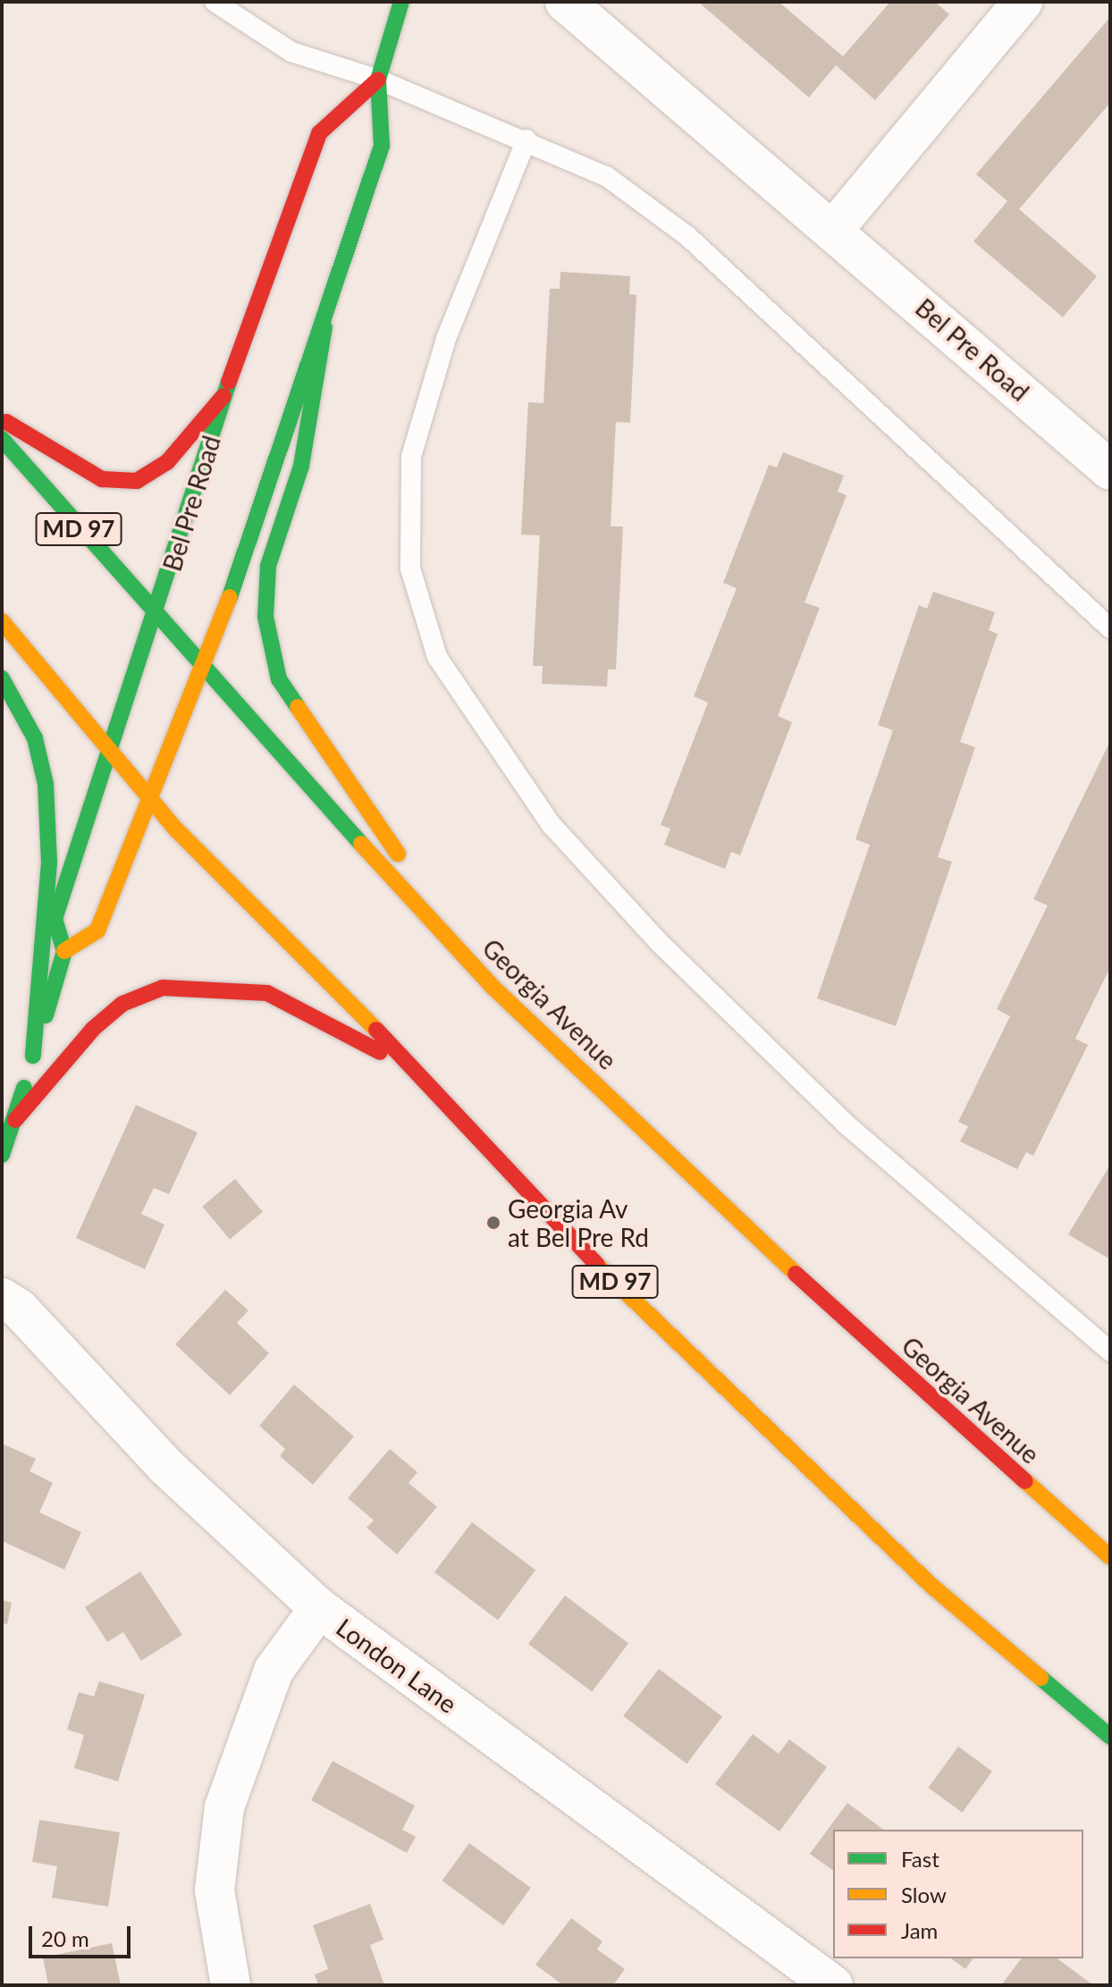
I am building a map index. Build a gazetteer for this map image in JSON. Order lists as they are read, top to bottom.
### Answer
{
  "streets": {
    "main road": ["Bel Pre Road", "MD 97", "Georgia Avenue"],
    "street": ["London Lane"]
  },
  "crossings": [
    ["Bel Pre Road", "MD 97"],
    ["Bel Pre Road", "Georgia Avenue"]
  ],
  "places": ["Georgia Av at Bel Pre Rd"],
  "legend": ["Fast", "Slow", "Jam"],
  "scale_bar": "20 m"
}
